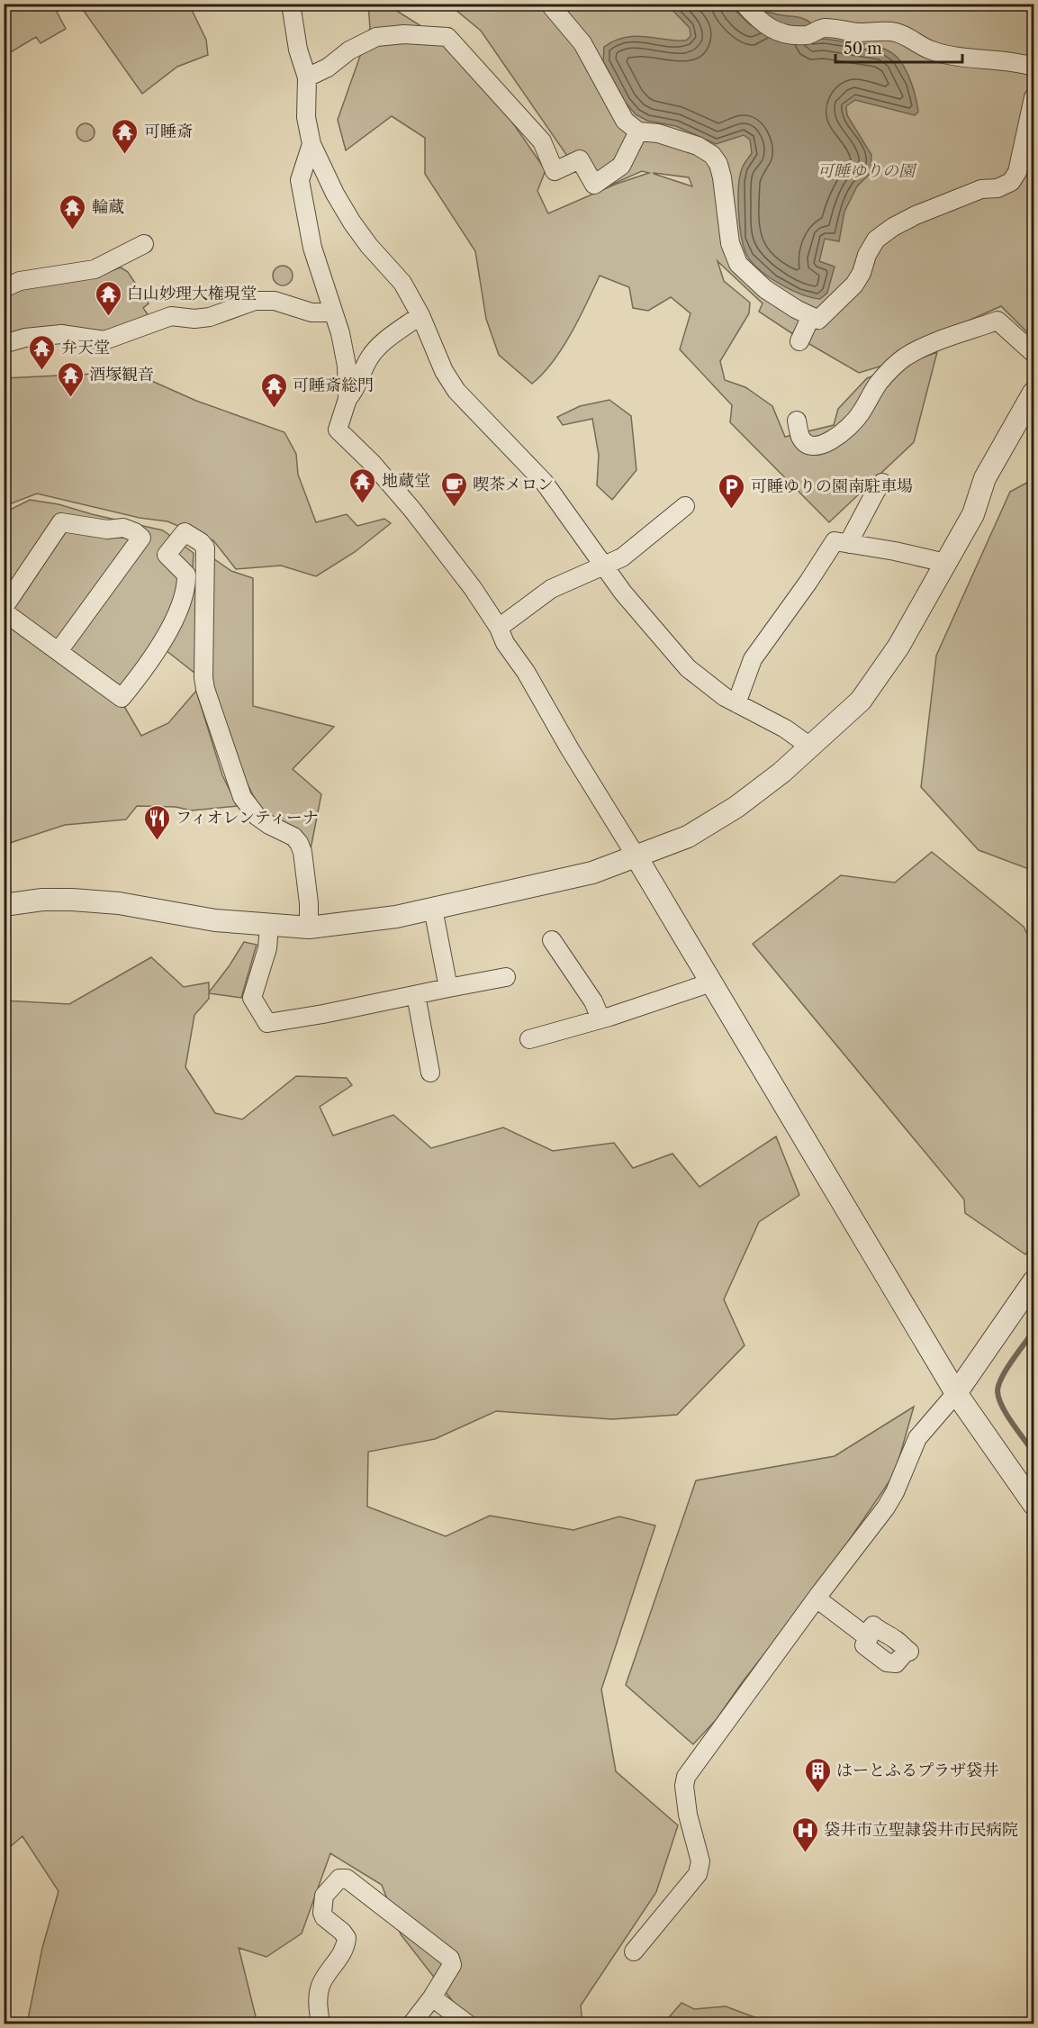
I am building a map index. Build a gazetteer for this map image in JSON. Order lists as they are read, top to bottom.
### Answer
{
  "parks": ["可睡ゆりの園"],
  "places": {
    "temple": [
      "可睡斎",
      "輪蔵",
      "白山妙理大権現堂",
      "弁天堂",
      "酒塚観音",
      "可睡斎総門",
      "地蔵堂"
    ],
    "cafe": ["喫茶メロン"],
    "parking": ["可睡ゆりの園南駐車場"],
    "restaurant": ["フィオレンティーナ"],
    "building": ["はーとふるプラザ袋井"],
    "hospital": ["袋井市立聖隷袋井市民病院"]
  },
  "scale_bar": "50 m"
}
